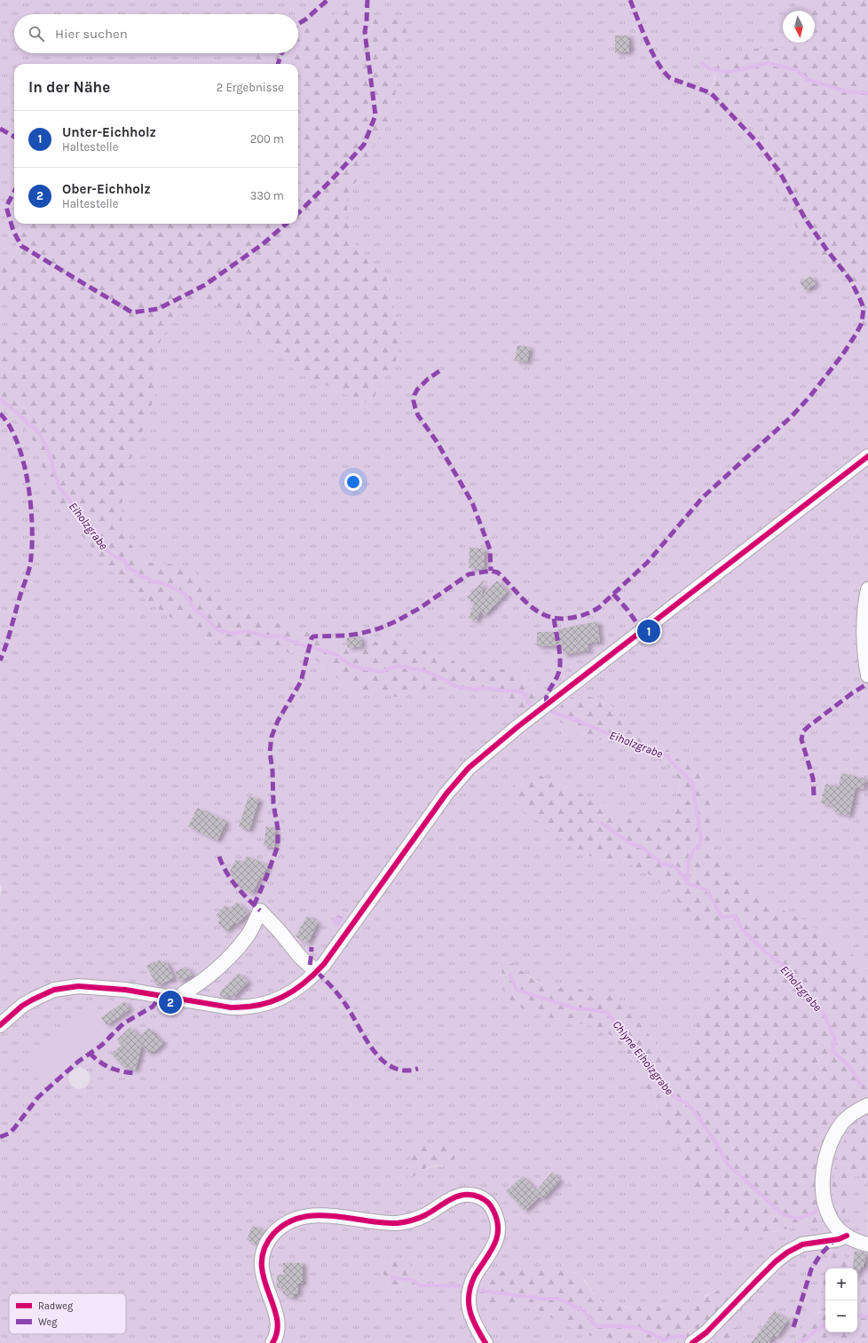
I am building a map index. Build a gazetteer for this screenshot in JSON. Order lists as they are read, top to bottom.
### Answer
{
  "water": ["Eiholzgrabe", "Chlyne Eiholzgrabe"],
  "legend": ["Radweg", "Weg"],
  "north": "bottom",
  "page": {
    "search": "Hier suchen",
    "heading": ["In der Nähe", "2 Ergebnisse"],
    "list": [
      {
        "mark": "1",
        "name": "Unter-Eichholz",
        "note": "Haltestelle",
        "value": "200 m"
      },
      {
        "mark": "2",
        "name": "Ober-Eichholz",
        "note": "Haltestelle",
        "value": "330 m"
      }
    ],
    "pins": ["1", "2"],
    "map_buttons": ["+", "−"]
  }
}
